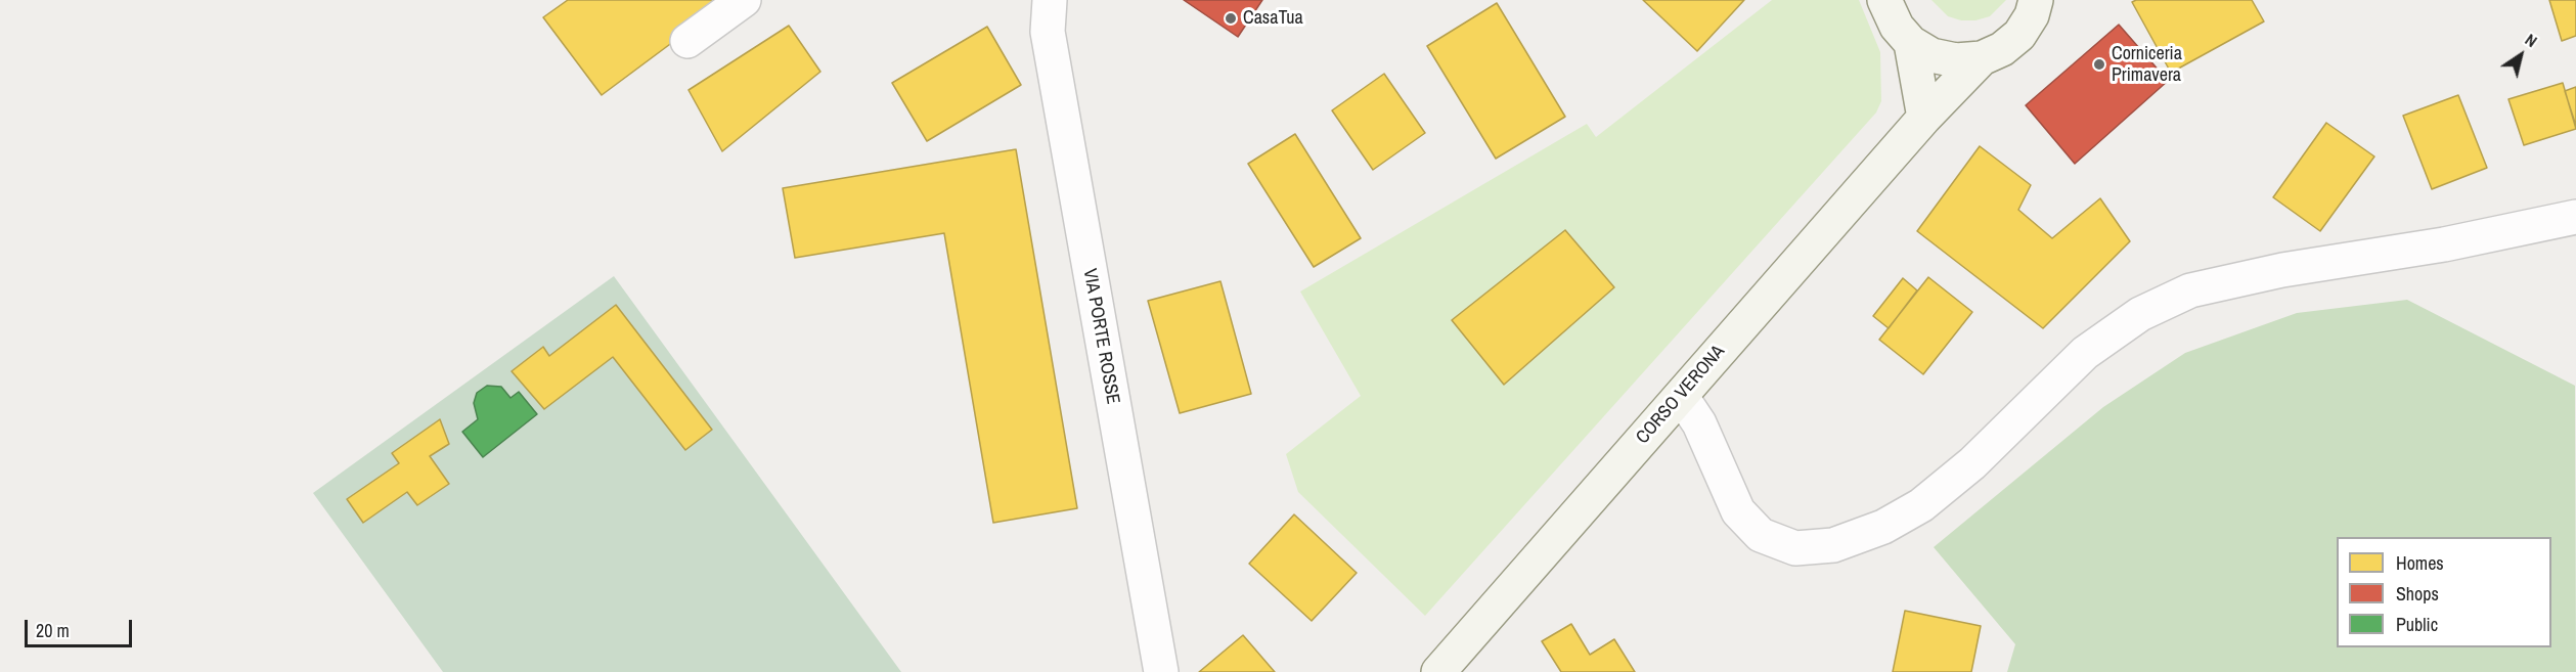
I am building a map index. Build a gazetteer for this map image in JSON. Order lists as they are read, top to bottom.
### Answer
{
  "streets": {
    "main road": ["CORSO VERONA"],
    "street": ["VIA PORTE ROSSE"]
  },
  "places": ["CasaTua", "Corniceria Primavera"],
  "legend": ["Homes", "Shops", "Public"],
  "scale_bar": "20 m",
  "north": "top right"
}
